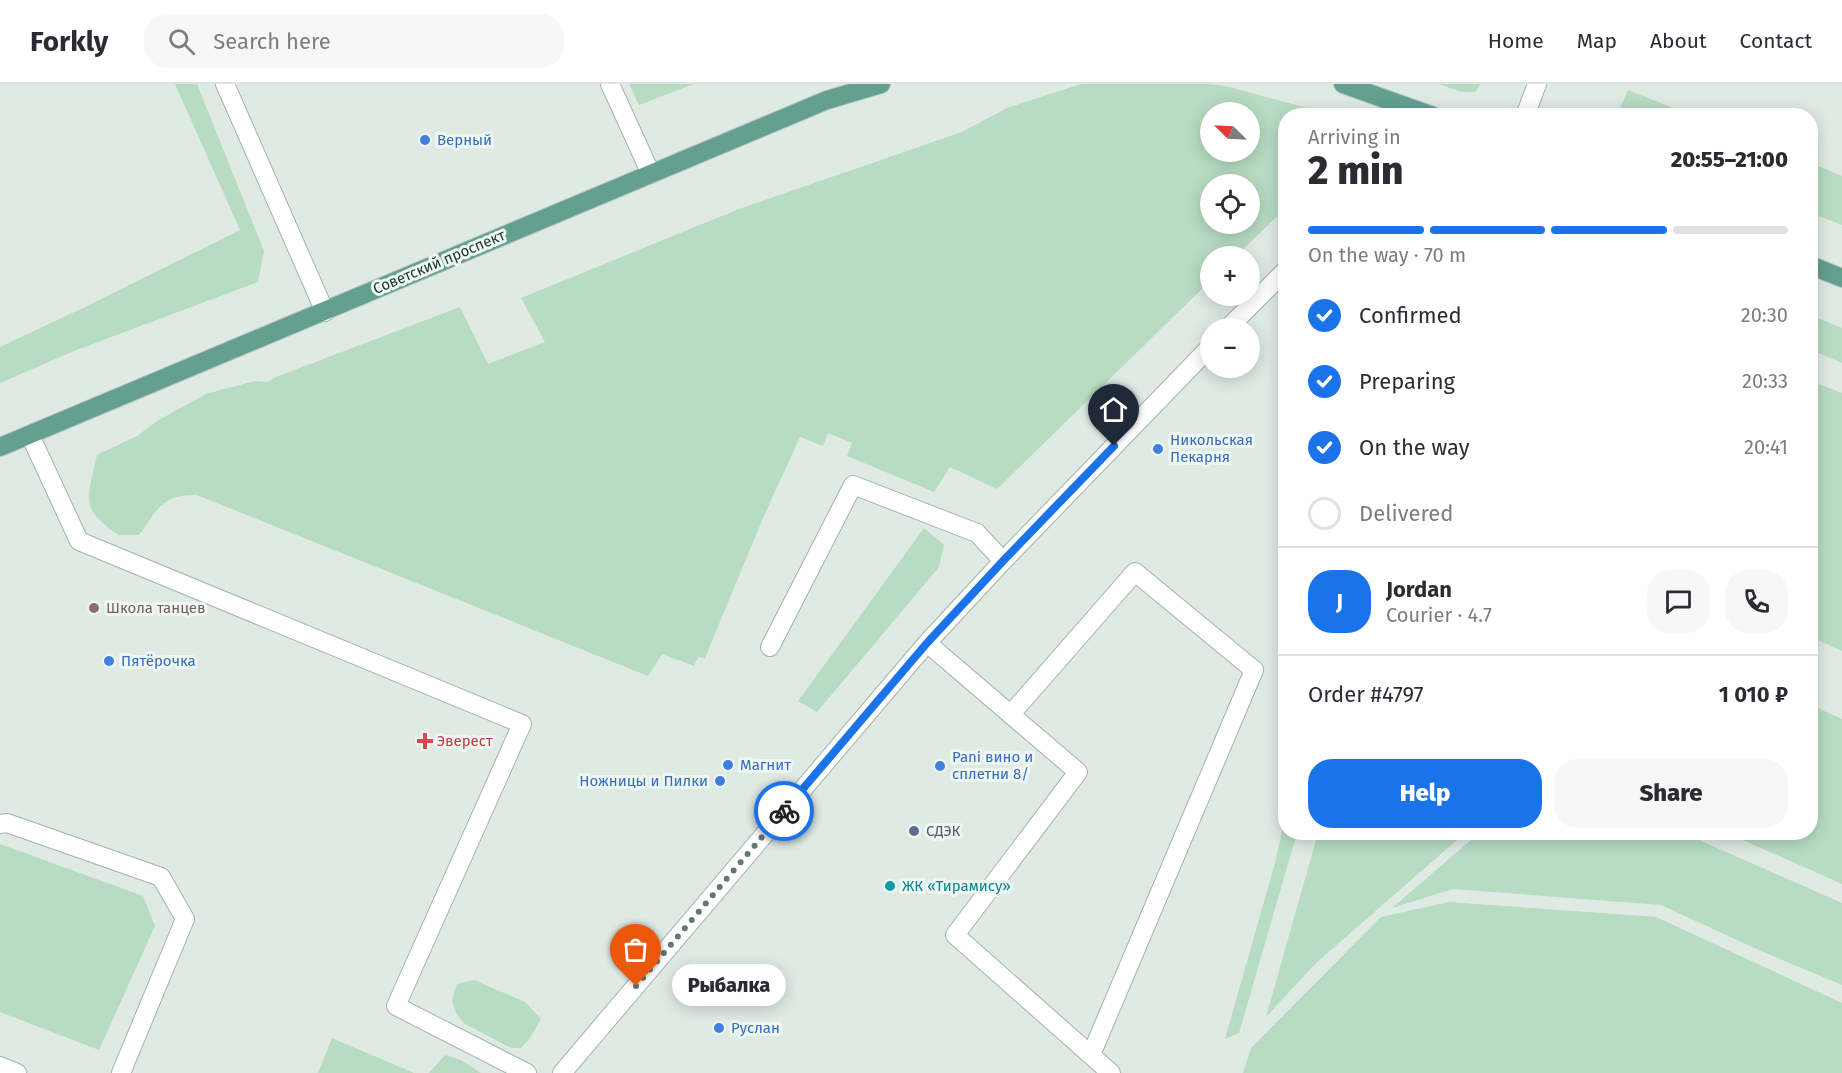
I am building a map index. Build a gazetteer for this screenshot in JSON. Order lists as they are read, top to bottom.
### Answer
{
  "streets": {
    "main road": ["Советский проспект"]
  },
  "places": {
    "other": [
      "Верный",
      "Никольская Пекарня",
      "Школа танцев",
      "Пятёрочка",
      "Магнит",
      "Pani вино и сплетни 8/",
      "Ножницы и Пилки",
      "СДЭК",
      "ЖК «Тирамису»",
      "Рыбалка",
      "Руслан"
    ],
    "health": ["Эверест"]
  },
  "north": "top left",
  "page": {
    "header": "Forkly",
    "search": "Search here",
    "nav": [
      "Home",
      "Map",
      "About",
      "Contact"
    ],
    "map_buttons": ["+", "−"],
    "heading": ["2 min", "Arriving in", "20:55–21:00"],
    "panel": [
      "Jordan",
      "Courier · 4.7",
      "Order #4797",
      "1 010 ₽"
    ],
    "bar": "On the way · 70 m",
    "list": [
      ["Confirmed", "20:30"],
      ["Preparing", "20:33"],
      ["On the way", "20:41"],
      "Delivered"
    ],
    "round": "J",
    "buttons": ["Help", "Share"],
    "bubble": "Рыбалка"
  }
}
